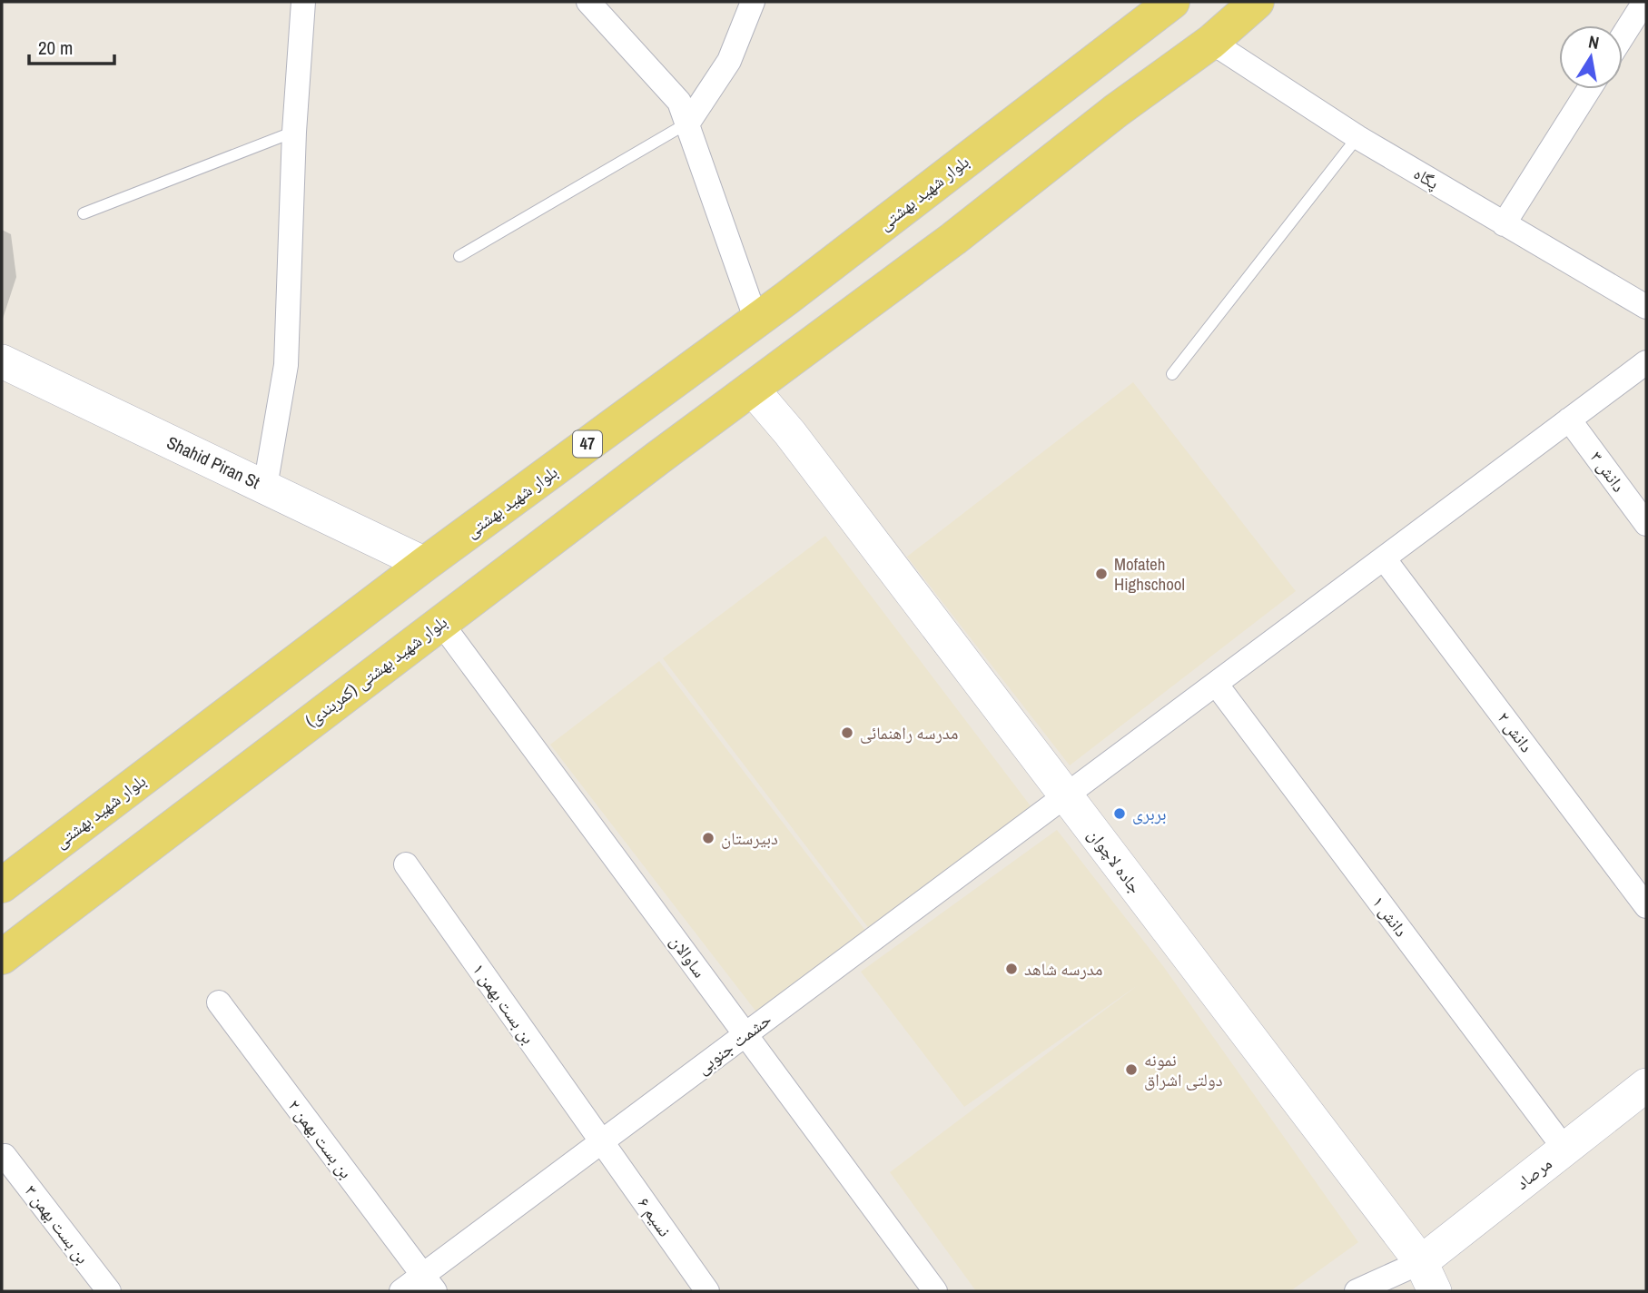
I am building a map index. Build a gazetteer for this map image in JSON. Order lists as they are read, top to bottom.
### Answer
{
  "streets": {
    "main road": ["بلوار شهید بهشتی", "47", "بلوار شهید بهشتی (کمربندی)"],
    "street": [
      "پگاه",
      "Shahid Piran St",
      "دانش ۳",
      "دانش ۲",
      "جاده لاچوان",
      "دانش ۱",
      "ساوالان",
      "بن بست بهمن ۱",
      "حشمت جنوبی",
      "بن بست بهمن ۲",
      "مرصاد",
      "نسیم ۶",
      "بن بست بهمن ۳"
    ]
  },
  "crossings": [
    ["بلوار شهید بهشتی", "Shahid Piran St"],
    ["دانش ۳", "حشمت جنوبی"],
    ["بلوار شهید بهشتی (کمربندی)", "جاده لاچوان"],
    ["بلوار شهید بهشتی (کمربندی)", "ساوالان"],
    ["دانش ۲", "حشمت جنوبی"],
    ["جاده لاچوان", "حشمت جنوبی"],
    ["جاده لاچوان", "مرصاد"],
    ["دانش ۱", "حشمت جنوبی"],
    ["دانش ۱", "مرصاد"],
    ["ساوالان", "حشمت جنوبی"],
    ["بن بست بهمن ۱", "حشمت جنوبی"],
    ["بن بست بهمن ۱", "نسیم ۶"],
    ["حشمت جنوبی", "بن بست بهمن ۲"],
    ["حشمت جنوبی", "نسیم ۶"]
  ],
  "places": [
    "Mofateh Highschool",
    "مدرسه راهنمائی",
    "بربری",
    "دبیرستان",
    "مدرسه شاهد",
    "نمونه دولتی اشراق"
  ],
  "scale_bar": "20 m",
  "north": "top"
}
